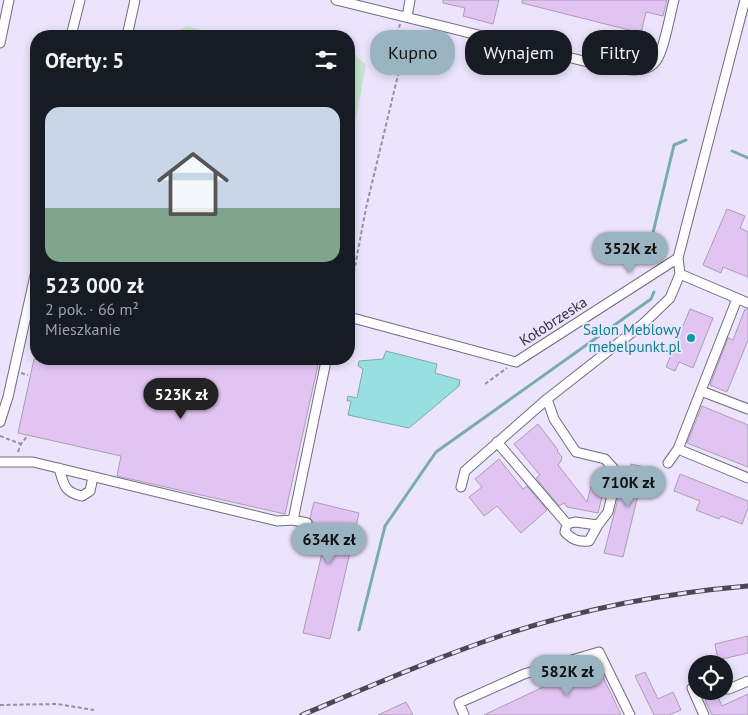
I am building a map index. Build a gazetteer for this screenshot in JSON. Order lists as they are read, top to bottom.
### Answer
{
  "streets": {
    "street": ["Kołobrzeska"]
  },
  "places": ["Salon Meblowy mebelpunkt.pl"],
  "page": {
    "chip": ["Kupno", "Wynajem", "Filtry"],
    "heading": "Oferty: 5",
    "list": [
      {
        "name": "523 000 zł",
        "note": "2 pok. · 66 m² · Mieszkanie"
      }
    ],
    "price": [
      "352K zł",
      "523K zł",
      "710K zł",
      "634K zł",
      "582K zł"
    ]
  }
}
